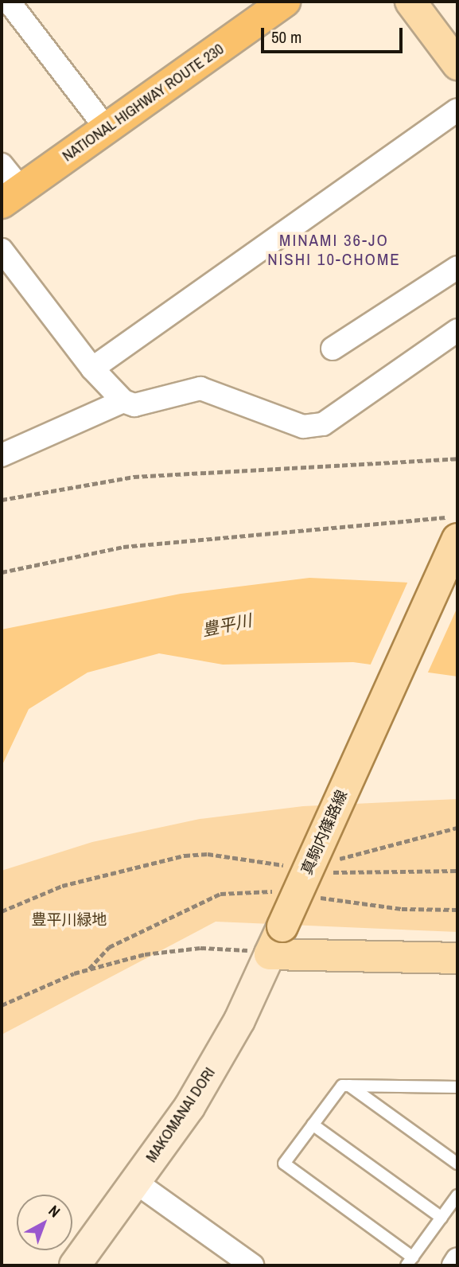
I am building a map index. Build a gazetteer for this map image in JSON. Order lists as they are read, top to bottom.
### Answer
{
  "streets": {
    "highway": ["NATIONAL HIGHWAY ROUTE 230"],
    "main road": ["真駒内篠路線"],
    "street": ["MAKOMANAI DORI"]
  },
  "crossings": [
    ["真駒内篠路線", "MAKOMANAI DORI"]
  ],
  "districts": ["MINAMI 36-JO NISHI 10-CHOME"],
  "water": ["豊平川"],
  "parks": ["豊平川緑地"],
  "scale_bar": "50 m",
  "north": "top right"
}
